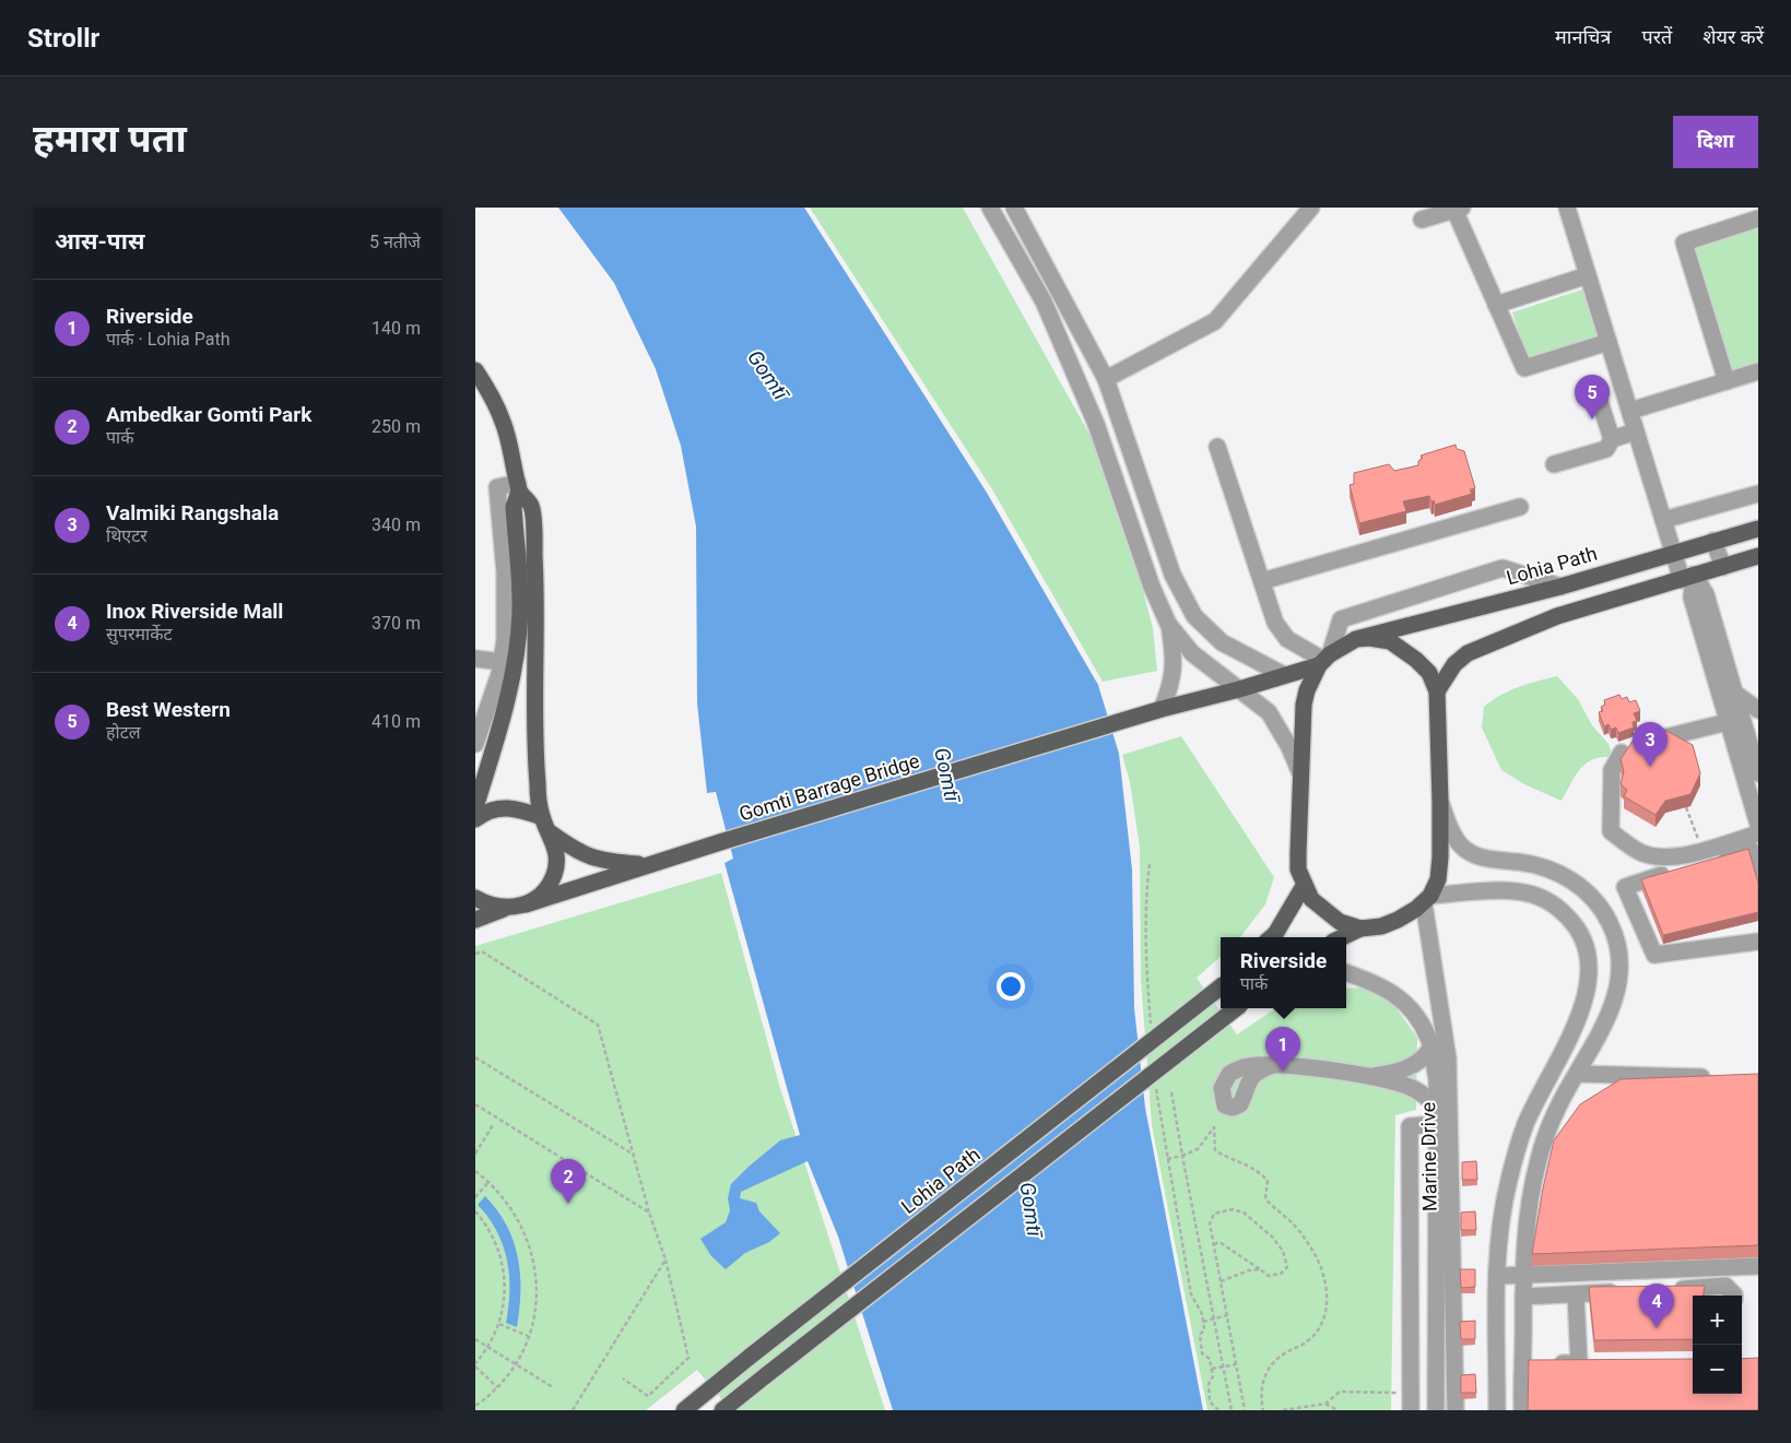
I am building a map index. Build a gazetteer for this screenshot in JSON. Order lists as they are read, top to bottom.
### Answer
{
  "streets": {
    "main road": ["Lohia Path", "Gomti Barrage Bridge"],
    "street": ["Marine Drive"]
  },
  "crossings": [
    ["Lohia Path", "Gomti Barrage Bridge"]
  ],
  "water": ["Gomtī"],
  "page": {
    "header": "Strollr",
    "nav": ["मानचित्र", "परतें", "शेयर करें"],
    "buttons": "दिशा",
    "title": "हमारा पता",
    "heading": ["आस-पास", "5 नतीजे"],
    "list": [
      {
        "mark": "1",
        "name": "Riverside",
        "note": "पार्क · Lohia Path",
        "value": "140 m"
      },
      {
        "mark": "2",
        "name": "Ambedkar Gomti Park",
        "note": "पार्क",
        "value": "250 m"
      },
      {
        "mark": "3",
        "name": "Valmiki Rangshala",
        "note": "थिएटर",
        "value": "340 m"
      },
      {
        "mark": "4",
        "name": "Inox Riverside Mall",
        "note": "सुपरमार्केट",
        "value": "370 m"
      },
      {
        "mark": "5",
        "name": "Best Western",
        "note": "होटल",
        "value": "410 m"
      }
    ],
    "pins": [
      "5",
      "3",
      "1",
      "2",
      "4"
    ],
    "popup": ["Riverside", "पार्क"],
    "map_buttons": ["+", "−"]
  }
}
